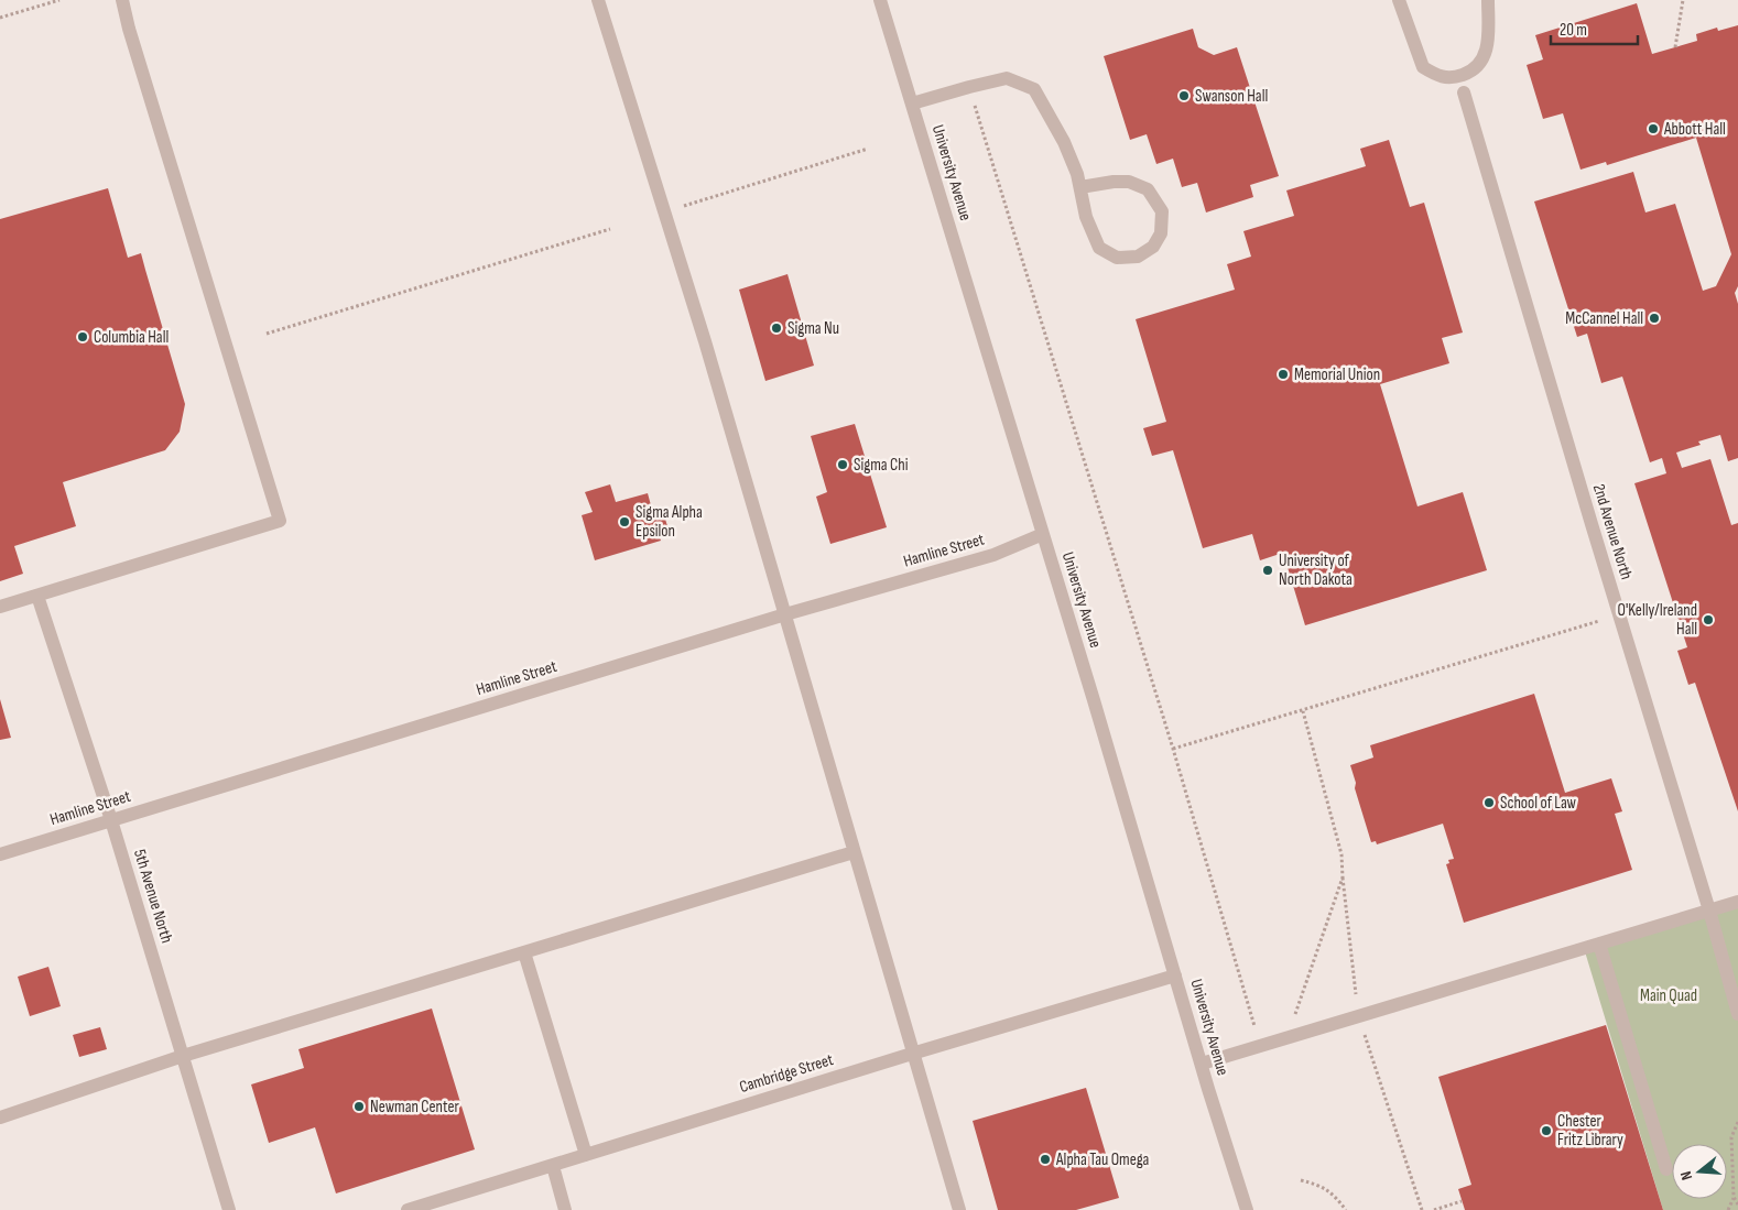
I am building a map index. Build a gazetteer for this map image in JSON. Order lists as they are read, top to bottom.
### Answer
{
  "streets": {
    "street": [
      "University Avenue",
      "2nd Avenue North",
      "Hamline Street",
      "5th Avenue North",
      "Cambridge Street"
    ]
  },
  "crossings": [
    ["University Avenue", "Hamline Street"],
    ["University Avenue", "Cambridge Street"],
    ["Hamline Street", "5th Avenue North"]
  ],
  "parks": ["Main Quad"],
  "places": [
    "Swanson Hall",
    "Abbott Hall",
    "McCannel Hall",
    "Sigma Nu",
    "Columbia Hall",
    "Memorial Union",
    "Sigma Chi",
    "Sigma Alpha Epsilon",
    "University of North Dakota",
    "O'Kelly/Ireland Hall",
    "School of Law",
    "Newman Center",
    "Chester Fritz Library",
    "Alpha Tau Omega"
  ],
  "scale_bar": "20 m",
  "north": "left"
}
